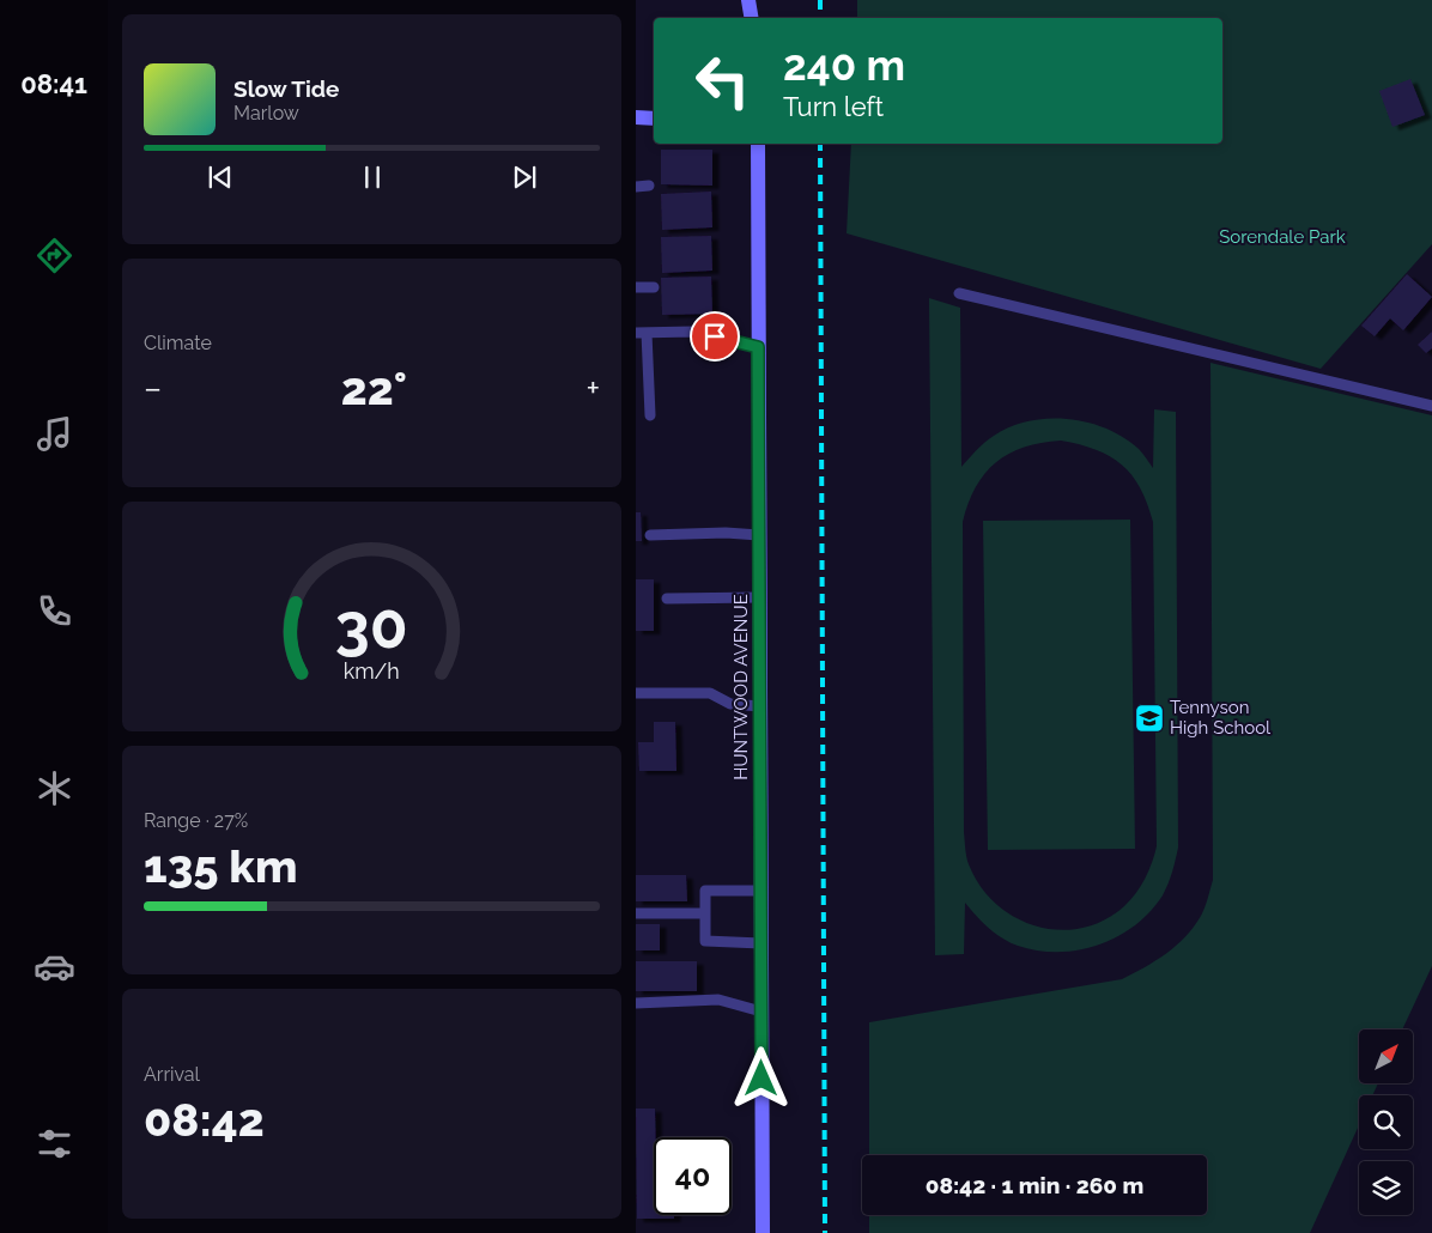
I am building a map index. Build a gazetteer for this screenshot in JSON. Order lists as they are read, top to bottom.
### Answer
{
  "streets": {
    "street": ["HUNTWOOD AVENUE"]
  },
  "parks": ["Sorendale Park"],
  "places": {
    "school or university": ["Tennyson High School"]
  },
  "north": "top right",
  "page": {
    "tabs": "08:41",
    "turn": ["240 m", "Turn left"],
    "song": ["Slow Tide", "Marlow"],
    "tile": [
      "Climate",
      ["Range · 27%", "135 km"],
      ["Arrival", "08:42"]
    ],
    "heat": ["−", "22°", "+"],
    "limit": "40",
    "trip": "08:42 · 1 min · 260 m",
    "gauge": ["30", "km/h"]
  }
}
